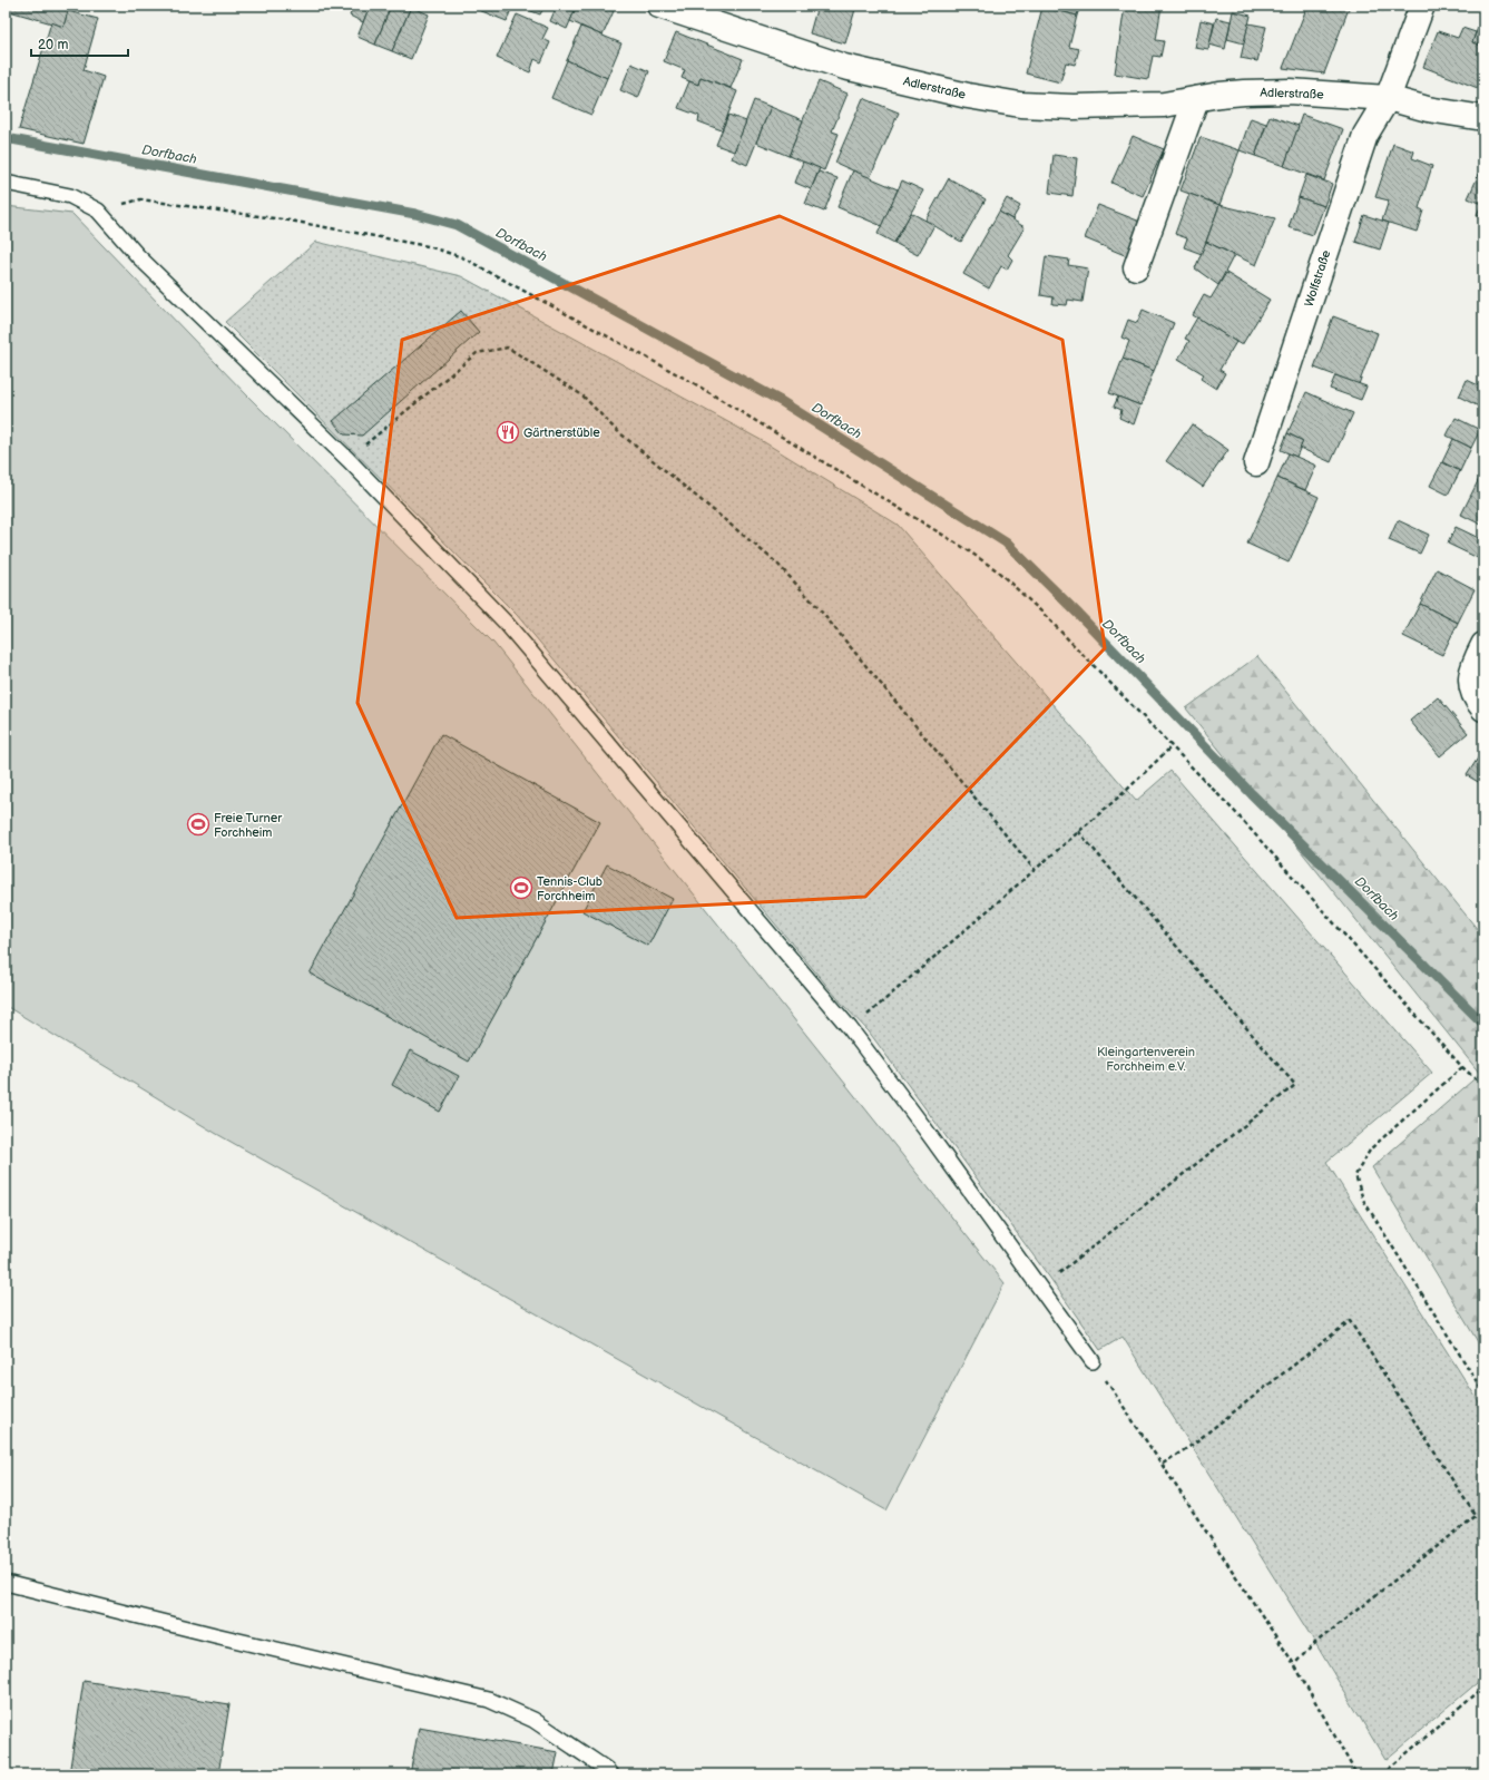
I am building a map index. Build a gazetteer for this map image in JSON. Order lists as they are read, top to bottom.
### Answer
{
  "streets": {
    "street": ["Adlerstraße", "Wolfstraße"]
  },
  "crossings": [
    ["Adlerstraße", "Wolfstraße"]
  ],
  "water": ["Dorfbach"],
  "parks": ["Kleingartenverein Forchheim e.V."],
  "places": {
    "restaurant": ["Gärtnerstüble"],
    "sports": ["Freie Turner Forchheim", "Tennis-Club Forchheim"]
  },
  "scale_bar": "20 m"
}
